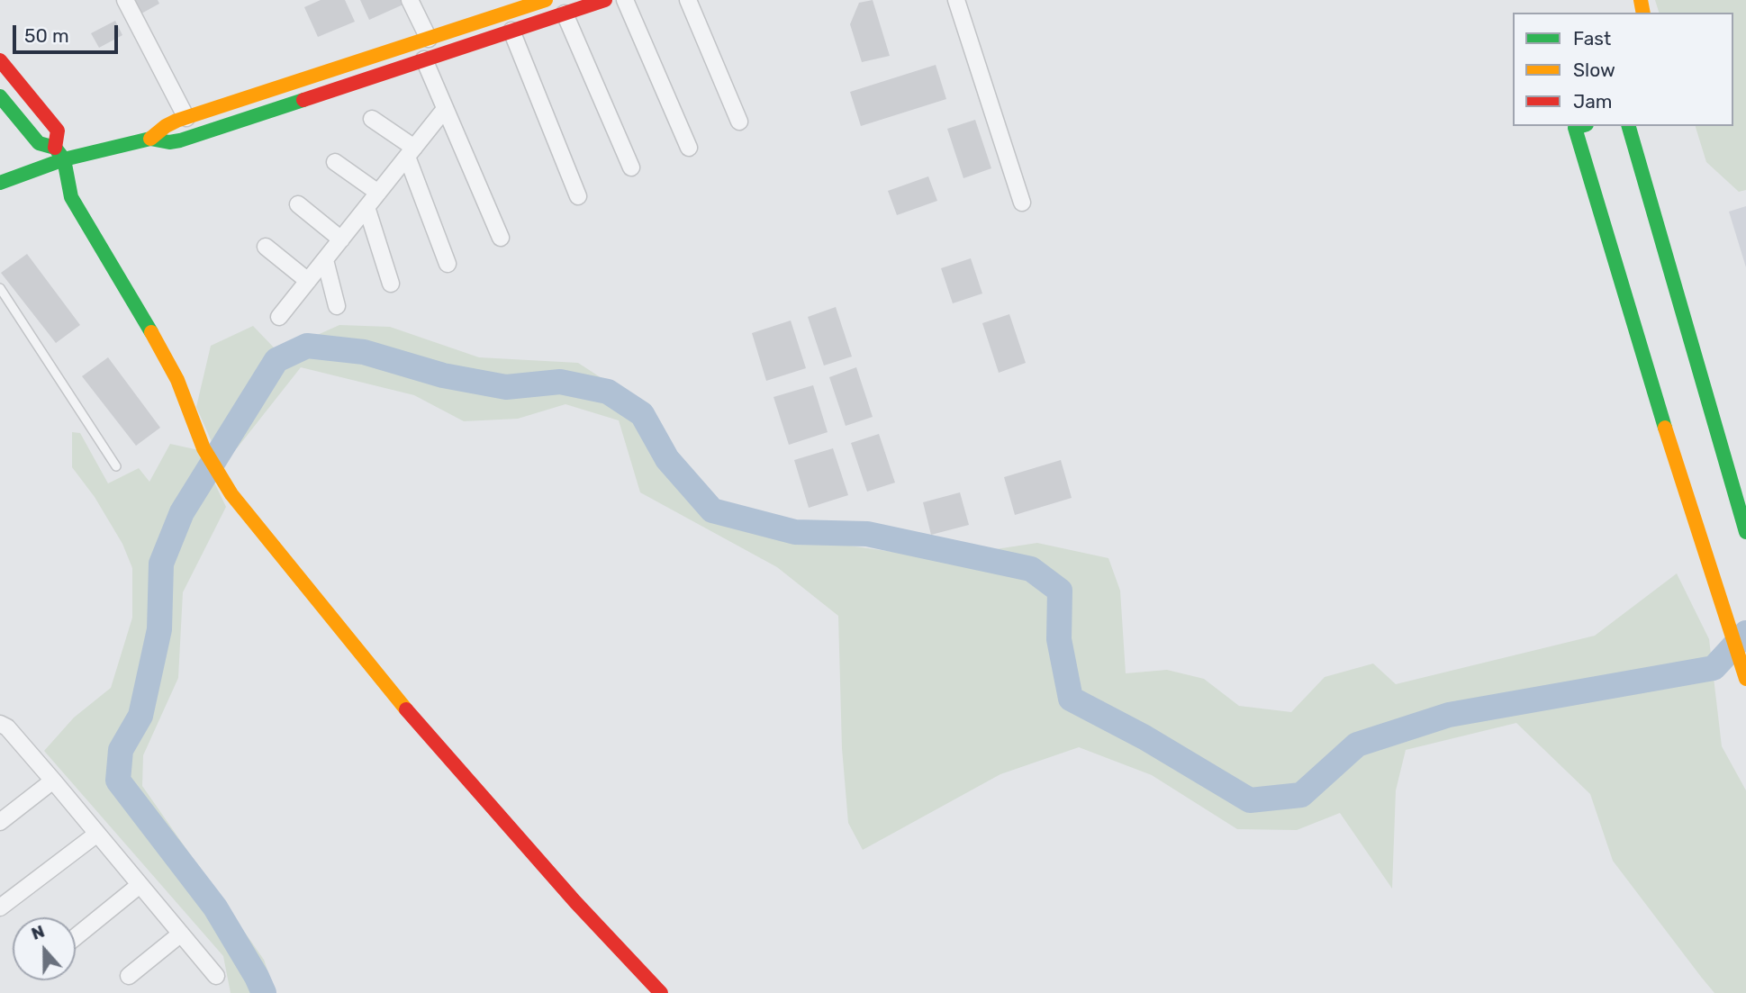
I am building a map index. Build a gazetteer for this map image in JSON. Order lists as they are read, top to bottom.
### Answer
{
  "legend": ["Fast", "Slow", "Jam"],
  "scale_bar": "50 m",
  "north": "top"
}
